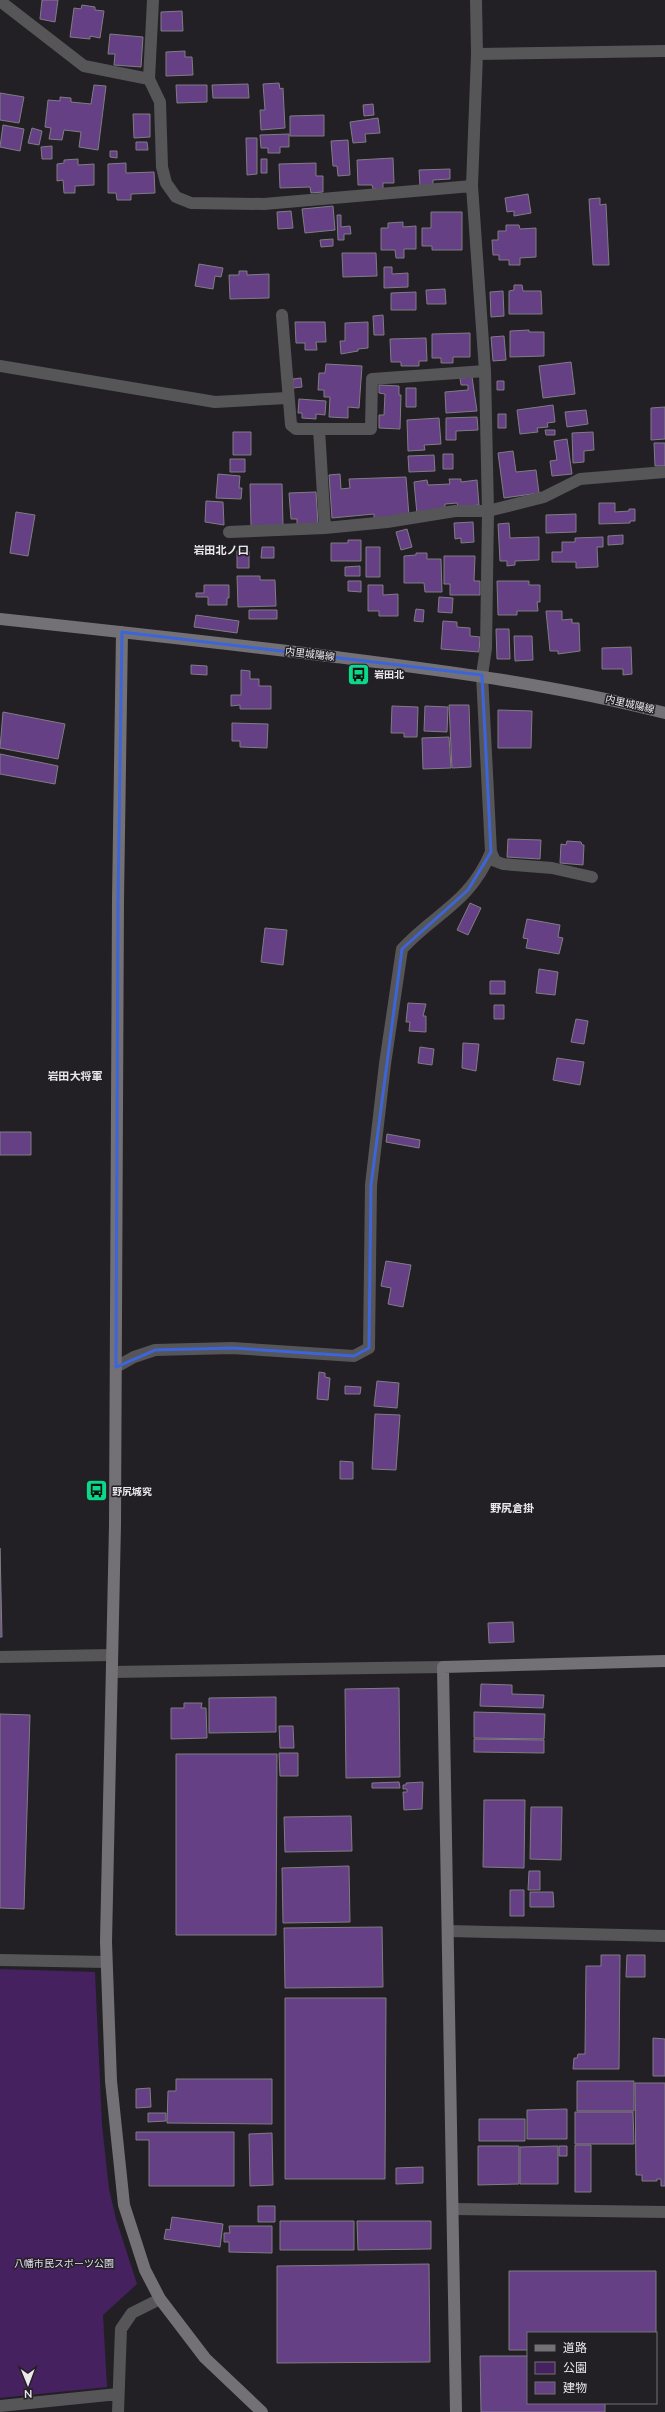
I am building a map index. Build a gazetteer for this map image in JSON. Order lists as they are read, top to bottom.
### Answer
{
  "streets": {
    "street": ["内里城陽線"]
  },
  "districts": ["岩田北ノ口", "岩田大将軍", "野尻倉掛"],
  "parks": ["八幡市民スポーツ公園"],
  "places": {
    "bus stop": ["岩田北", "野尻城究"]
  },
  "legend": ["道路", "公園", "建物"],
  "north": "bottom"
}
